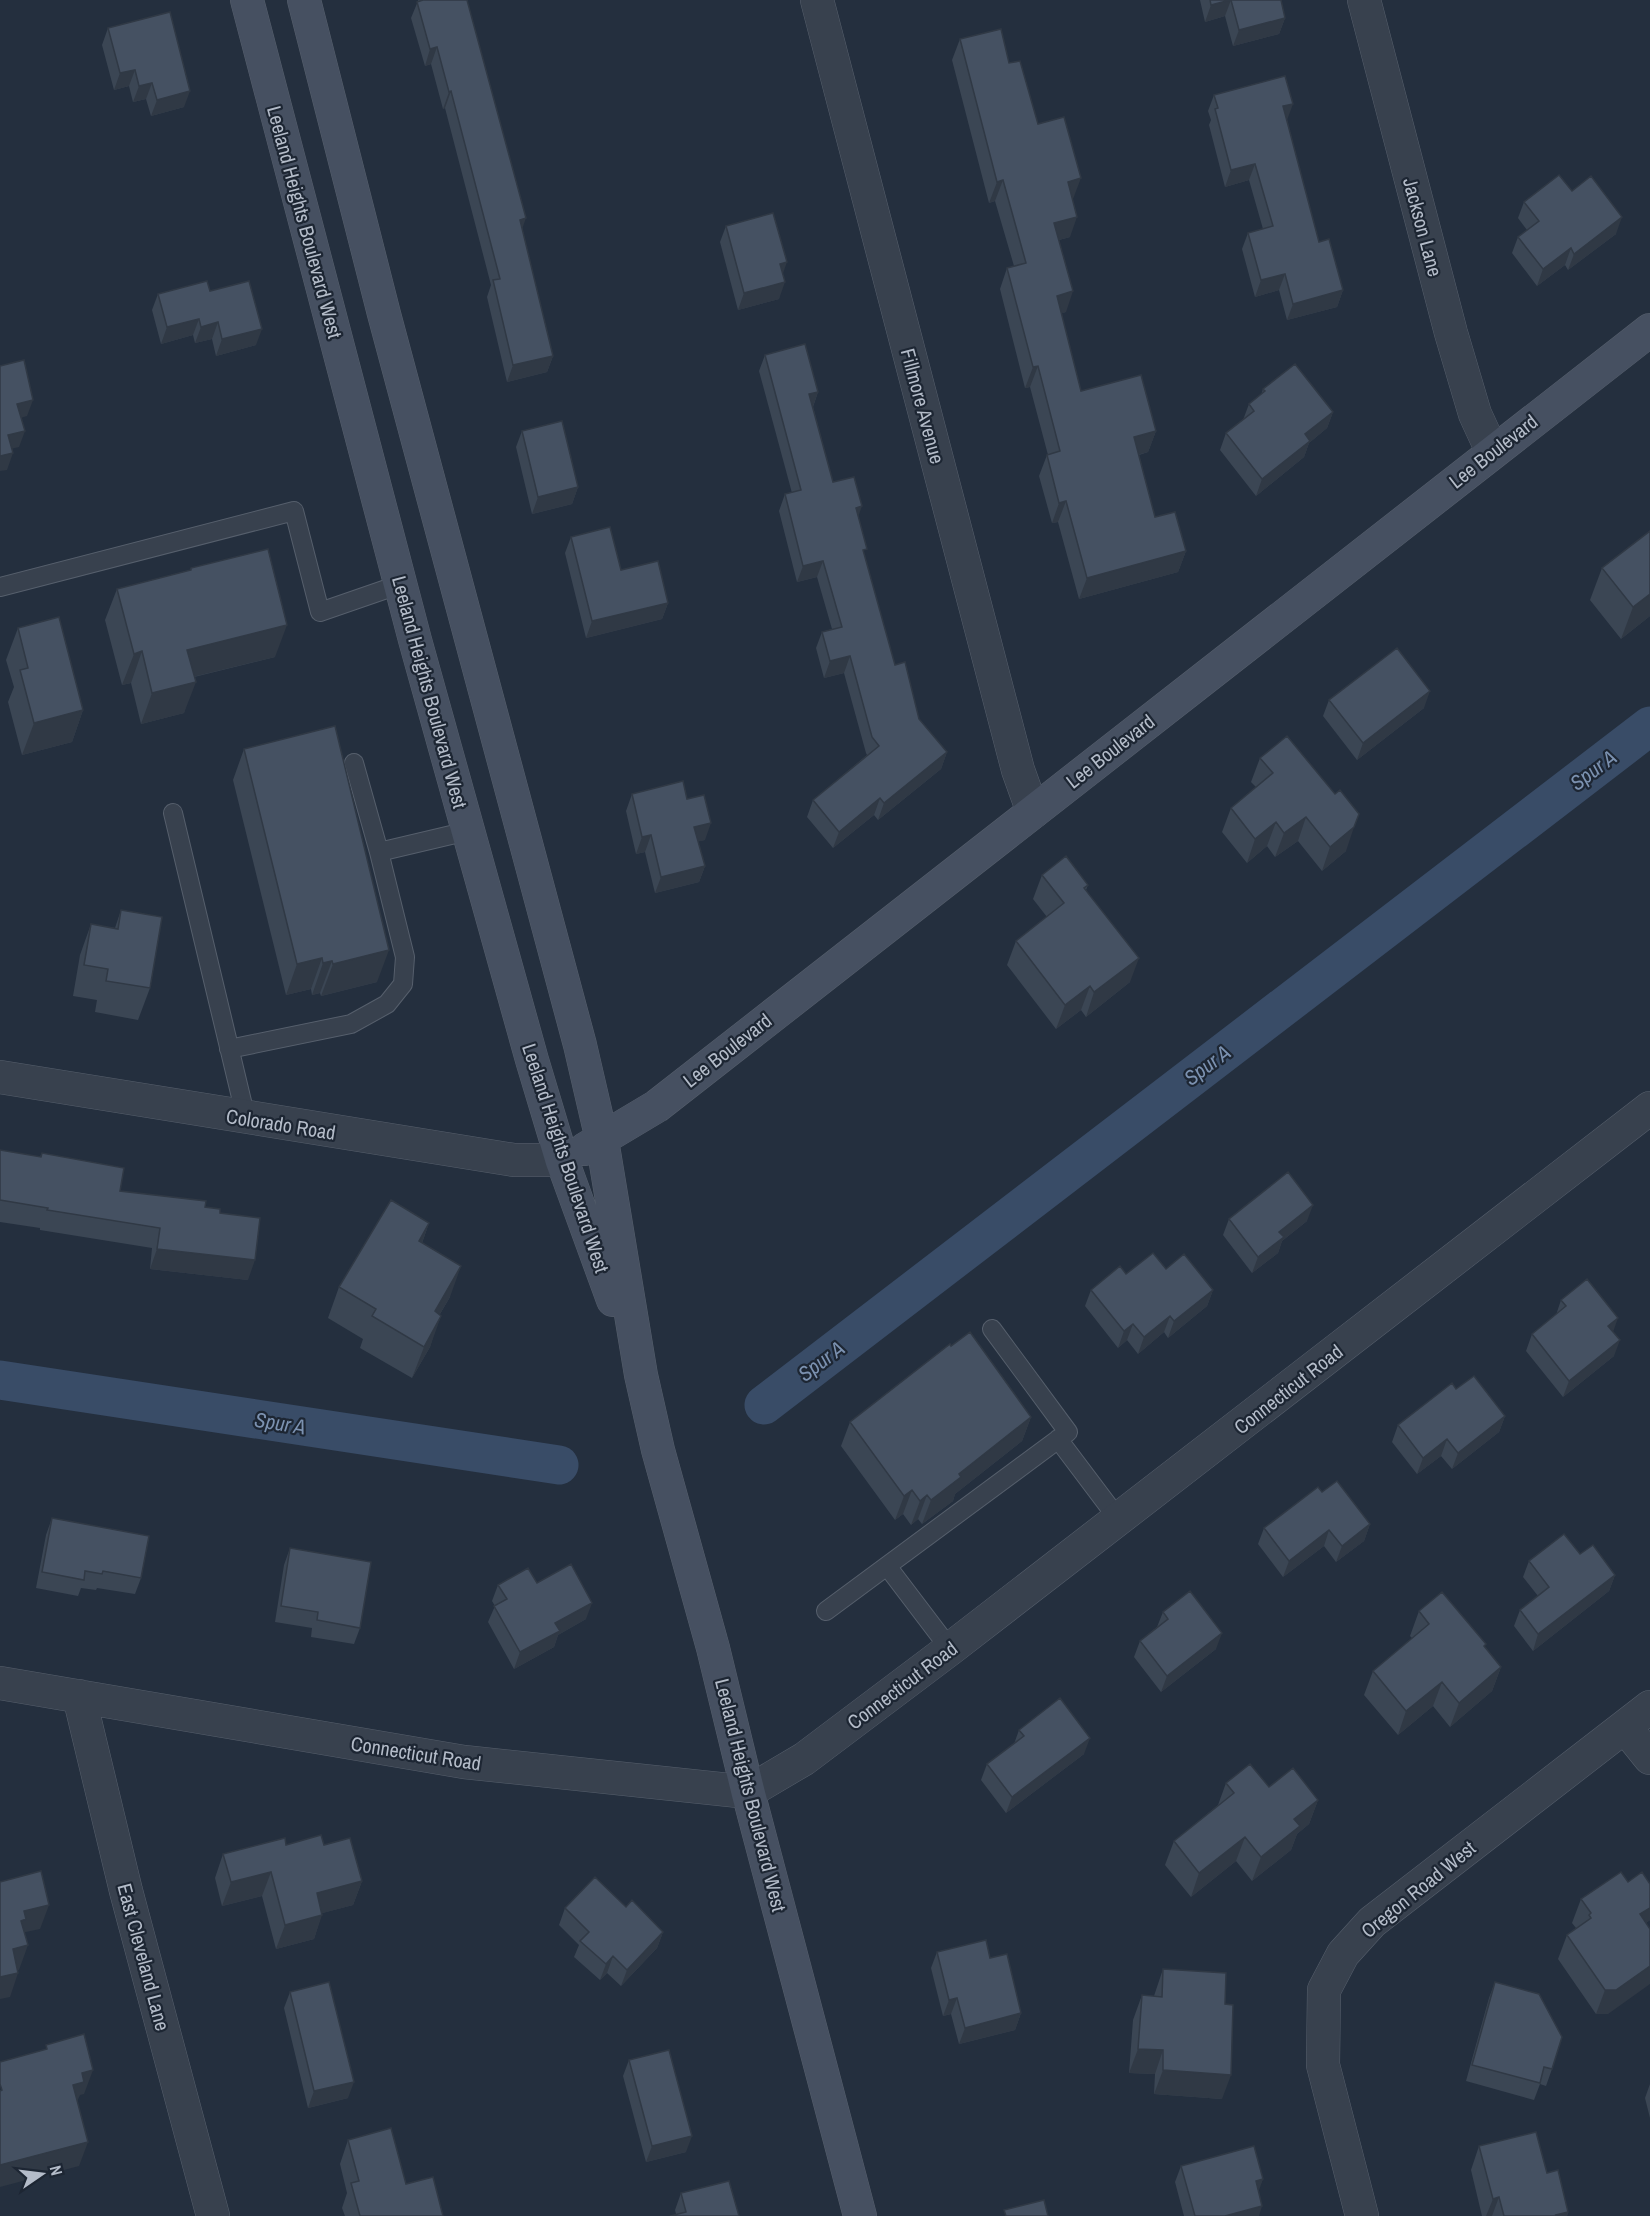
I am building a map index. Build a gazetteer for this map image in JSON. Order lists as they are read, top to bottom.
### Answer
{
  "streets": {
    "main road": ["Leeland Heights Boulevard West", "Lee Boulevard"],
    "street": [
      "Jackson Lane",
      "Fillmore Avenue",
      "Colorado Road",
      "Connecticut Road",
      "Oregon Road West",
      "East Cleveland Lane"
    ]
  },
  "crossings": [
    ["Leeland Heights Boulevard West", "Lee Boulevard"],
    ["Leeland Heights Boulevard West", "Colorado Road"],
    ["Leeland Heights Boulevard West", "Connecticut Road"],
    ["Jackson Lane", "Lee Boulevard"],
    ["Fillmore Avenue", "Lee Boulevard"],
    ["Lee Boulevard", "Colorado Road"],
    ["Connecticut Road", "East Cleveland Lane"]
  ],
  "water": ["Spur A"],
  "north": "right"
}
